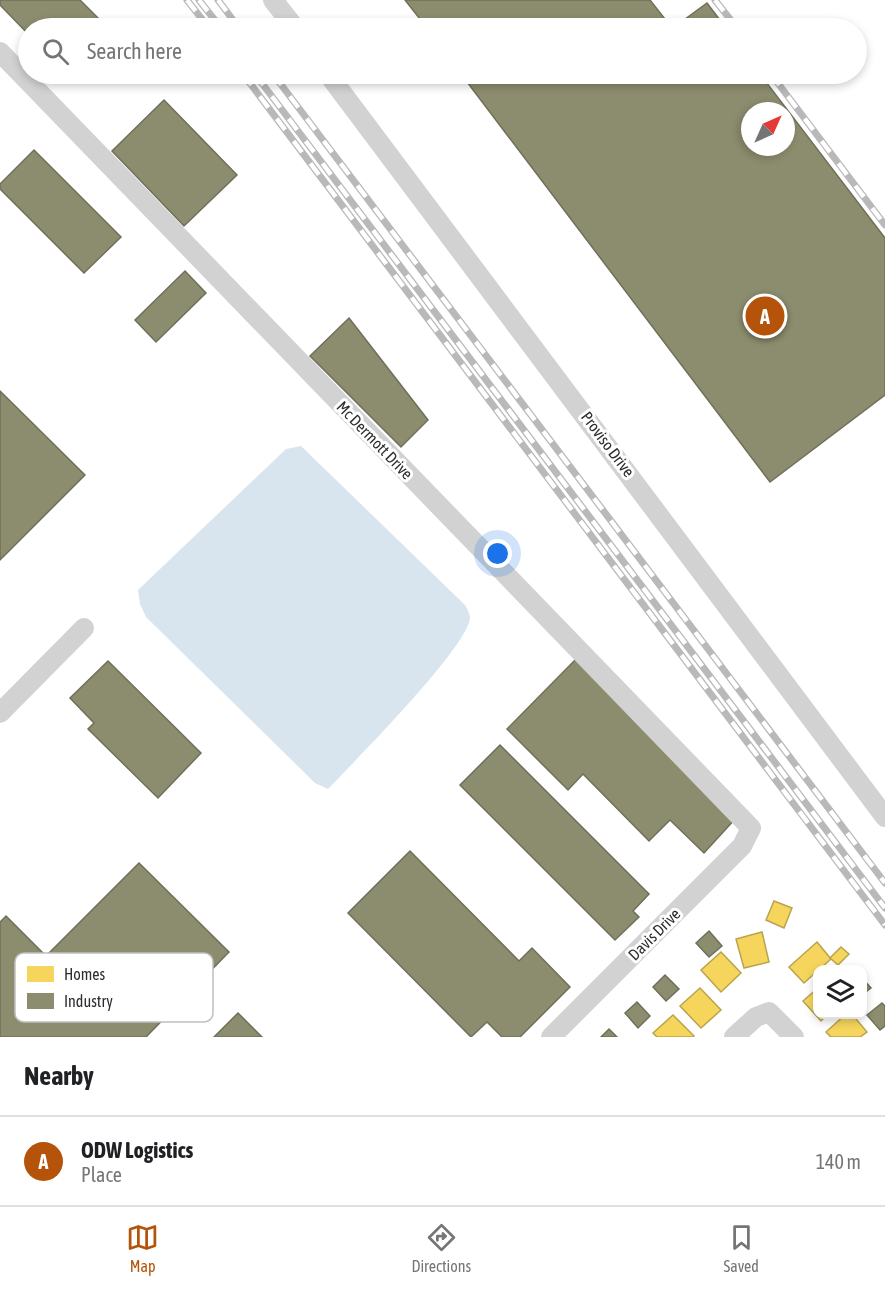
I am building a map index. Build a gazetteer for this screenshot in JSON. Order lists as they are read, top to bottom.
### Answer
{
  "streets": {
    "street": ["Mc Dermott Drive", "Proviso Drive", "Davis Drive"]
  },
  "crossings": [
    ["Mc Dermott Drive", "Davis Drive"]
  ],
  "legend": ["Homes", "Industry"],
  "north": "top right",
  "page": {
    "search": "Search here",
    "pins": "A",
    "heading": "Nearby",
    "list": [
      {
        "mark": "A",
        "name": "ODW Logistics",
        "note": "Place",
        "value": "140 m"
      }
    ],
    "nav": ["Map", "Directions", "Saved"]
  }
}
